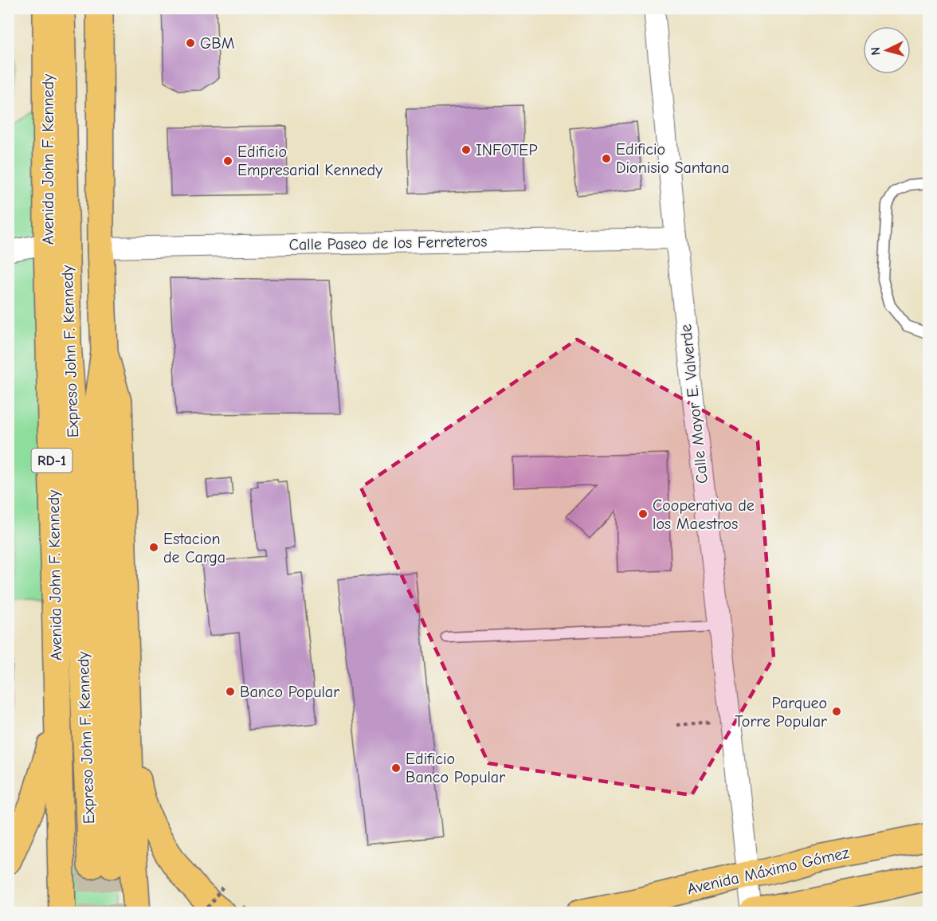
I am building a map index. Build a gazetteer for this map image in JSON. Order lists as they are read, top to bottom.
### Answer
{
  "streets": {
    "main road": [
      "Avenida John F. Kennedy",
      "Expreso John F. Kennedy",
      "RD-1",
      "Avenida Máximo Gómez"
    ],
    "street": ["Calle Paseo de los Ferreteros", "Calle Mayor E. Valverde"]
  },
  "crossings": [
    ["Calle Paseo de los Ferreteros", "Expreso John F. Kennedy"],
    ["Calle Paseo de los Ferreteros", "Calle Mayor E. Valverde"],
    ["Expreso John F. Kennedy", "RD-1"],
    ["Calle Mayor E. Valverde", "Avenida Máximo Gómez"]
  ],
  "places": [
    "GBM",
    "INFOTEP",
    "Edificio Dionisio Santana",
    "Edificio Empresarial Kennedy",
    "Cooperativa de los Maestros",
    "Estacion de Carga",
    "Banco Popular",
    "Parqueo Torre Popular",
    "Edificio Banco Popular"
  ],
  "north": "left"
}
